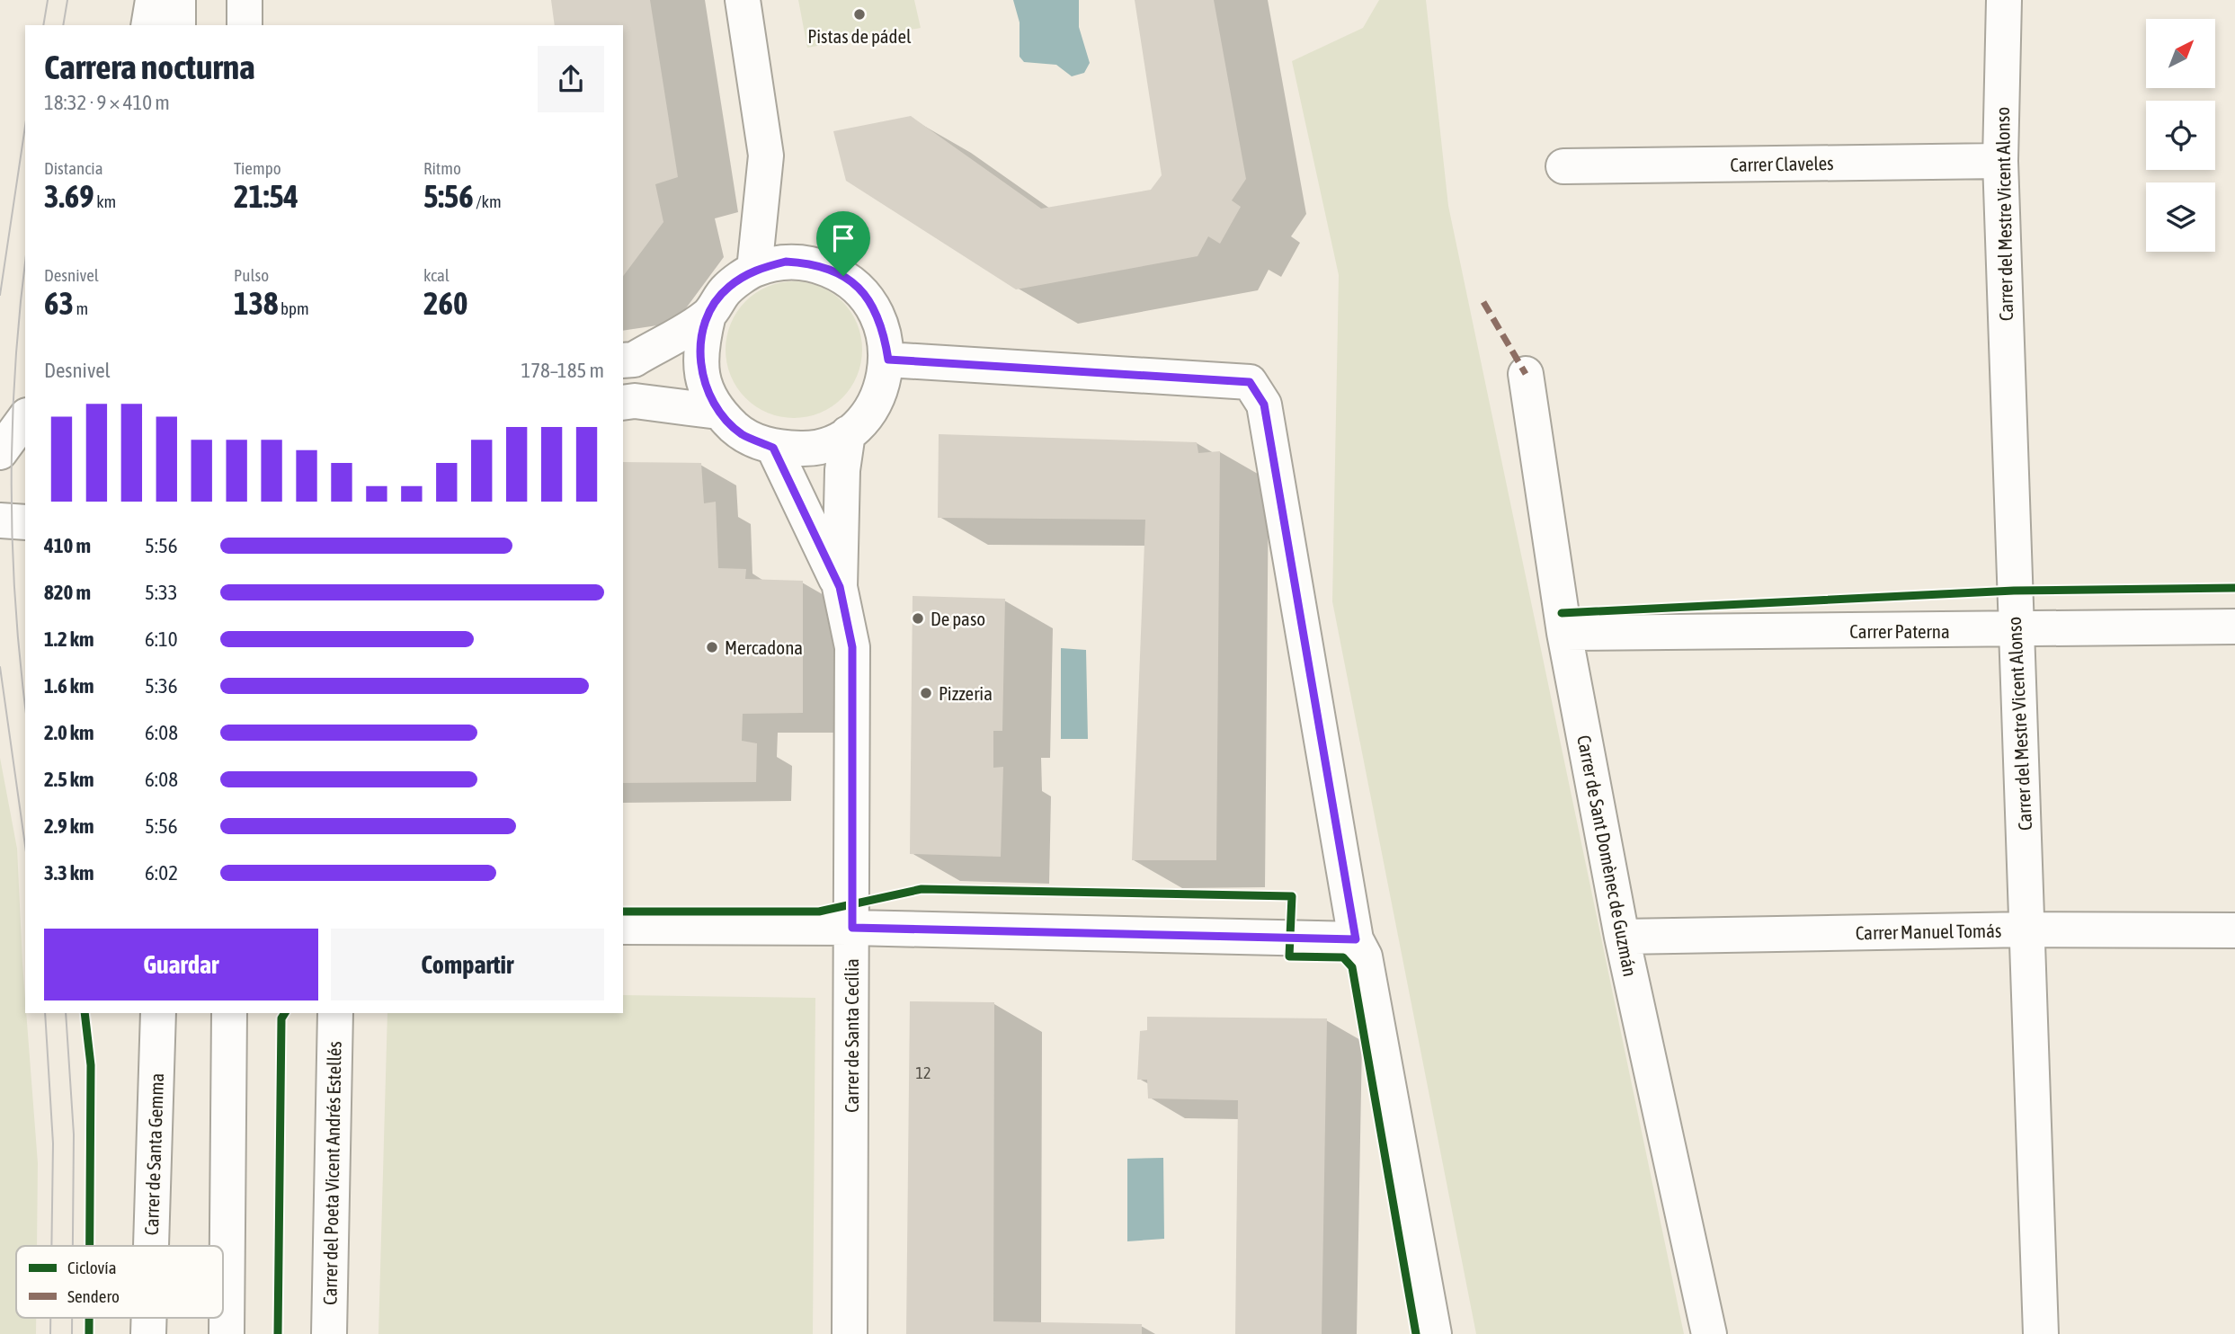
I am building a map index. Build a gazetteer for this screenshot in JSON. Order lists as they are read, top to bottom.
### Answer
{
  "streets": {
    "street": [
      "Carrer Claveles",
      "Carrer del Mestre Vicent Alonso",
      "Carrer Paterna",
      "Carrer de Sant Domènec de Guzmán",
      "Carrer Manuel Tomás",
      "Carrer de Santa Cecília",
      "Carrer de Santa Gemma",
      "Carrer del Poeta Vicent Andrés Estellés"
    ]
  },
  "crossings": [
    ["Carrer Claveles", "Carrer del Mestre Vicent Alonso"],
    ["Carrer del Mestre Vicent Alonso", "Carrer Paterna"],
    ["Carrer del Mestre Vicent Alonso", "Carrer Manuel Tomás"],
    ["Carrer Paterna", "Carrer de Sant Domènec de Guzmán"],
    ["Carrer de Sant Domènec de Guzmán", "Carrer Manuel Tomás"]
  ],
  "places": [
    "Pistas de pádel",
    "De paso",
    "Mercadona",
    "Pizzeria"
  ],
  "house_numbers": ["12"],
  "legend": ["Ciclovía", "Sendero"],
  "north": "top right",
  "page": {
    "heading": ["Carrera nocturna", "18:32 · 9 × 410 m"],
    "stats": [
      ["Distancia", "3.69 km"],
      ["Tiempo", "21:54"],
      ["Ritmo", "5:56 /km"],
      ["Desnivel", "63 m"],
      ["Pulso", "138 bpm"],
      ["kcal", "260"]
    ],
    "chart": ["Desnivel", "178–185 m"],
    "list": [
      {
        "name": "410 m",
        "note": "5:56"
      },
      {
        "name": "820 m",
        "note": "5:33"
      },
      {
        "name": "1.2 km",
        "note": "6:10"
      },
      {
        "name": "1.6 km",
        "note": "5:36"
      },
      {
        "name": "2.0 km",
        "note": "6:08"
      },
      {
        "name": "2.5 km",
        "note": "6:08"
      },
      {
        "name": "2.9 km",
        "note": "5:56"
      },
      {
        "name": "3.3 km",
        "note": "6:02"
      }
    ],
    "buttons": ["Guardar", "Compartir"]
  }
}
